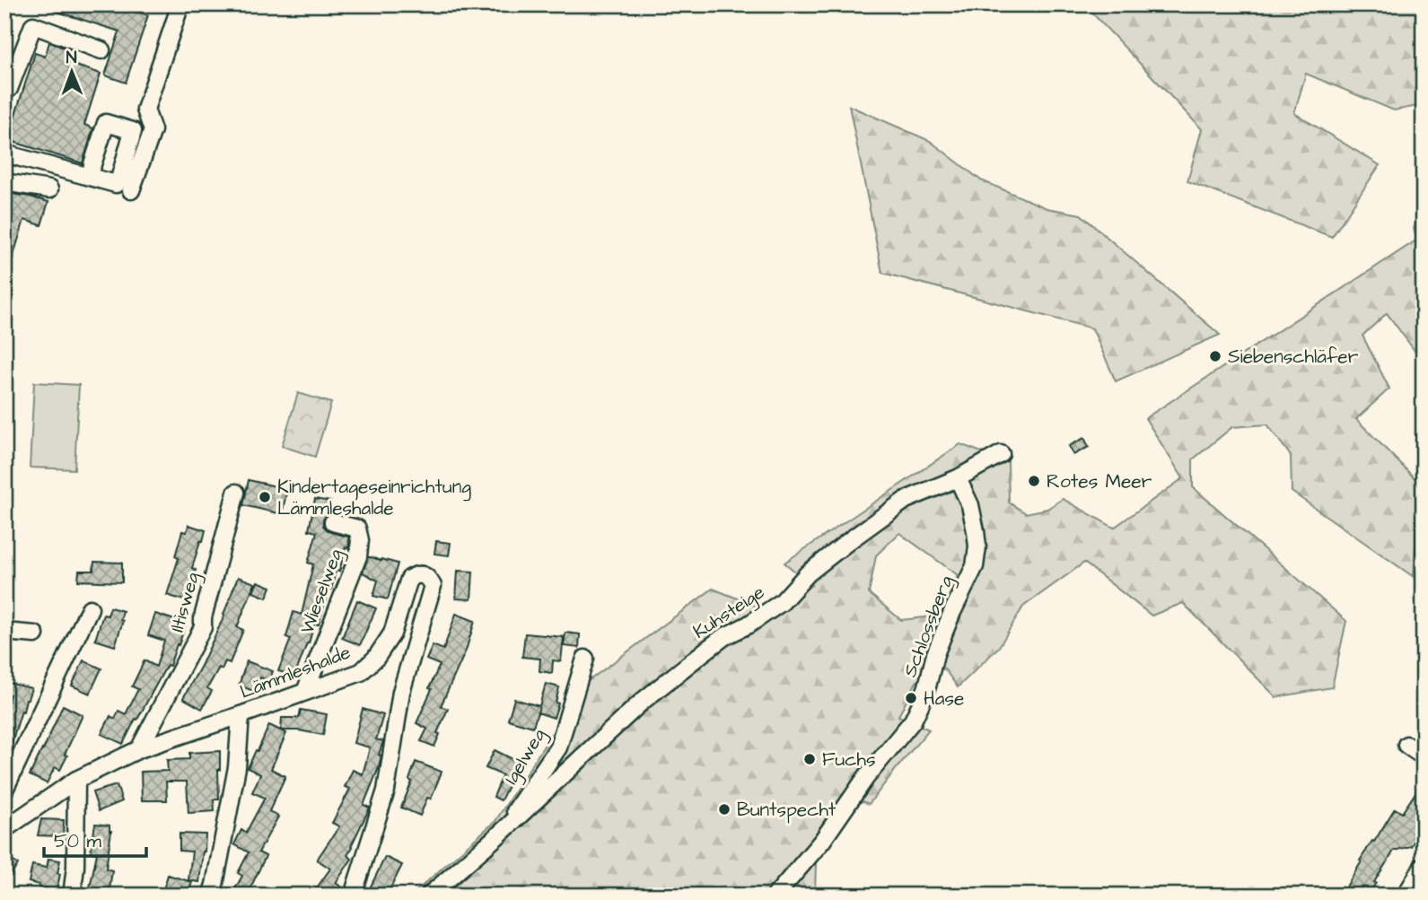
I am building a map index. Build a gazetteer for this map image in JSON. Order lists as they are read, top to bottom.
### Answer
{
  "streets": {
    "street": [
      "Wieselweg",
      "Iltisweg",
      "Kuhsteige",
      "Schlossberg",
      "Lämmleshalde",
      "Igelweg"
    ]
  },
  "crossings": [
    ["Wieselweg", "Lämmleshalde"],
    ["Iltisweg", "Lämmleshalde"],
    ["Kuhsteige", "Schlossberg"],
    ["Kuhsteige", "Igelweg"]
  ],
  "places": [
    "Siebenschläfer",
    "Rotes Meer",
    "Kindertageseinrichtung Lämmleshalde",
    "Hase",
    "Fuchs",
    "Buntspecht"
  ],
  "scale_bar": "50 m",
  "north": "top"
}
